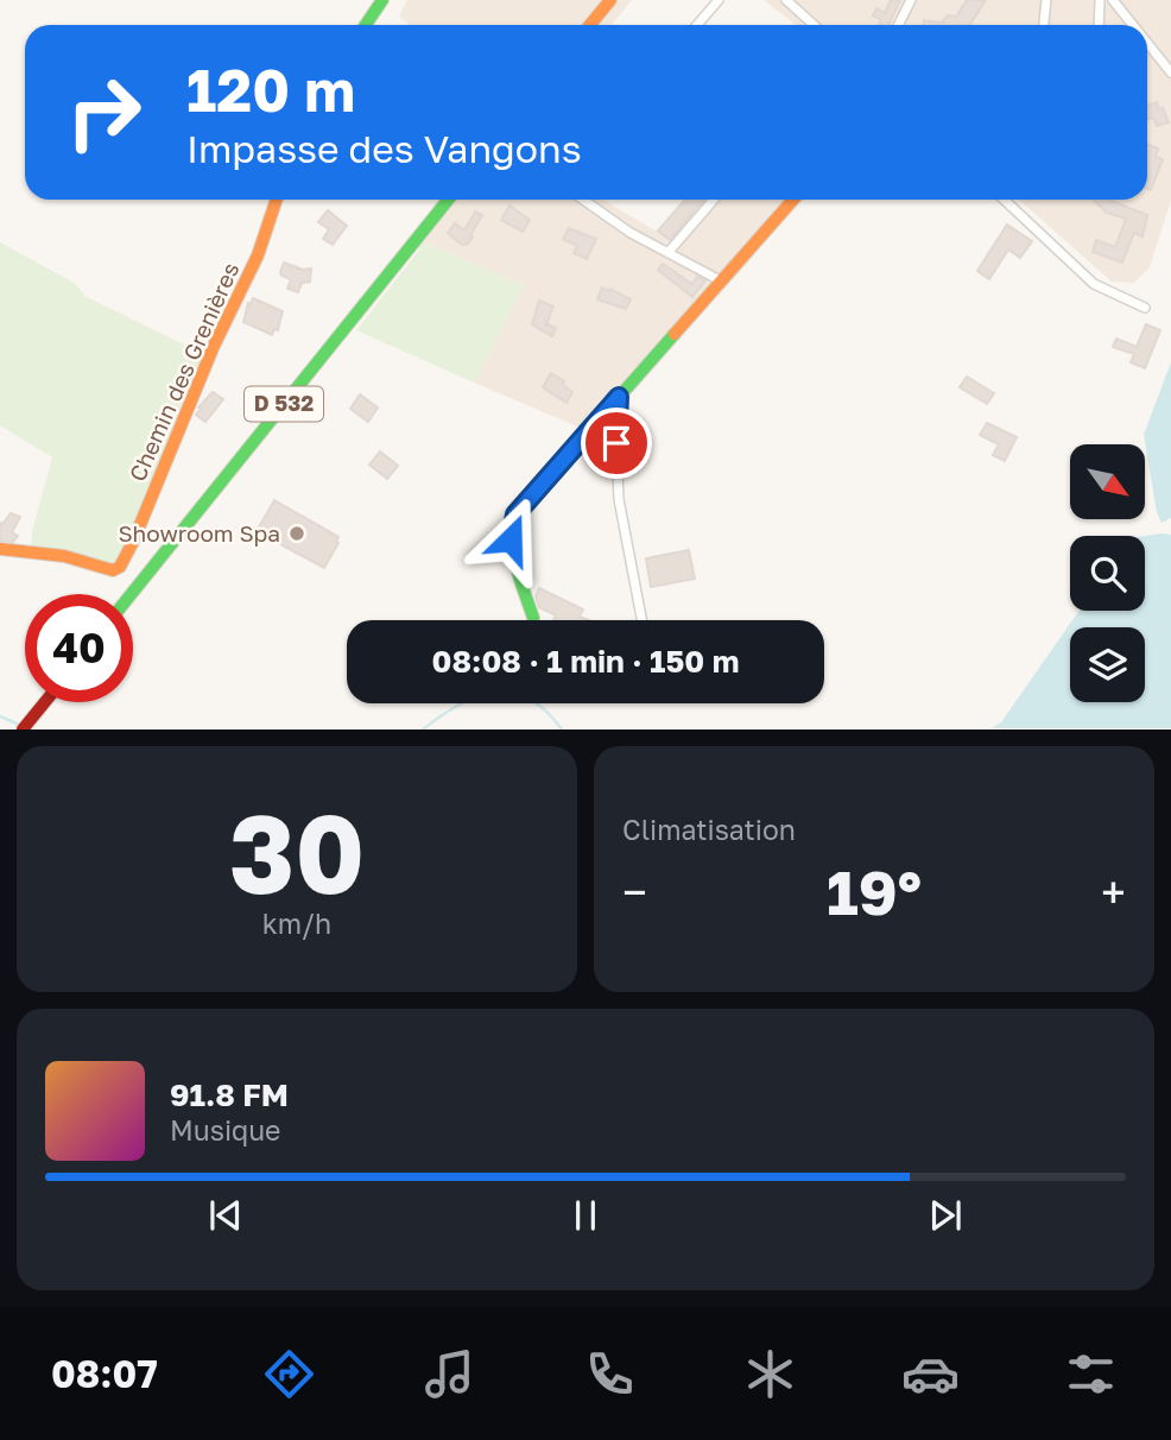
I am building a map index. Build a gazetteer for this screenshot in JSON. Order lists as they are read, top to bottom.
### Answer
{
  "streets": {
    "street": ["Chemin des Grenières", "D 532"]
  },
  "places": ["Showroom Spa"],
  "north": "bottom right",
  "page": {
    "turn": ["120 m", "Impasse des Vangons"],
    "limit": "40",
    "trip": "08:08 · 1 min · 150 m",
    "tile": [
      ["30", "km/h"],
      "Climatisation"
    ],
    "heat": ["−", "19°", "+"],
    "song": ["91.8 FM", "Musique"],
    "tabs": "08:07"
  }
}
